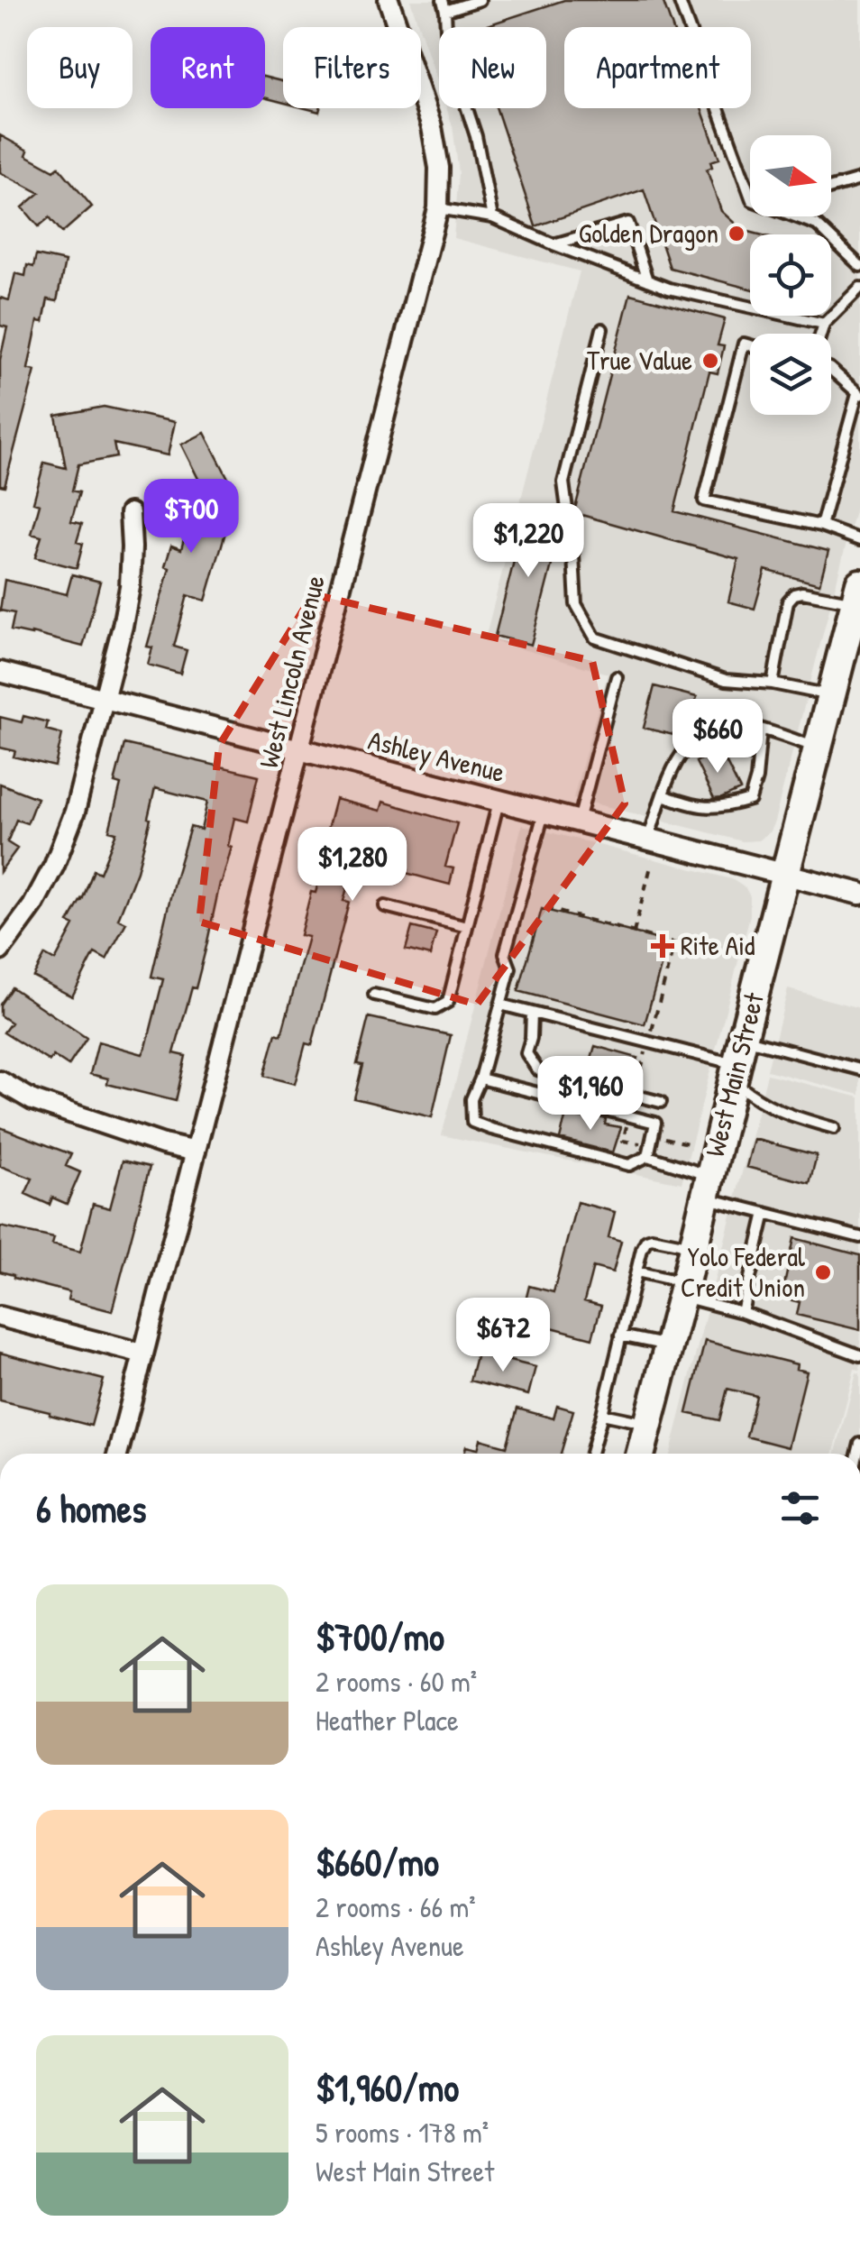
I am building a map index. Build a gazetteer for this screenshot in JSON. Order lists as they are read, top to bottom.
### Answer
{
  "streets": {
    "main road": ["West Main Street"],
    "street": ["West Lincoln Avenue", "Ashley Avenue"]
  },
  "crossings": [
    ["West Lincoln Avenue", "Ashley Avenue"],
    ["Ashley Avenue", "West Main Street"]
  ],
  "places": {
    "other": ["Golden Dragon", "True Value", "Yolo Federal Credit Union"],
    "health": ["Rite Aid"]
  },
  "north": "right",
  "page": {
    "chip": [
      "Buy",
      "Rent",
      "Filters",
      "New",
      "Apartment"
    ],
    "price": [
      "$700",
      "$1,220",
      "$660",
      "$1,280",
      "$1,960",
      "$672"
    ],
    "heading": "6 homes",
    "list": [
      {
        "name": "$700/mo",
        "note": "2 rooms · 60 m² · Heather Place"
      },
      {
        "name": "$660/mo",
        "note": "2 rooms · 66 m² · Ashley Avenue"
      },
      {
        "name": "$1,960/mo",
        "note": "5 rooms · 178 m² · West Main Street"
      }
    ]
  }
}
